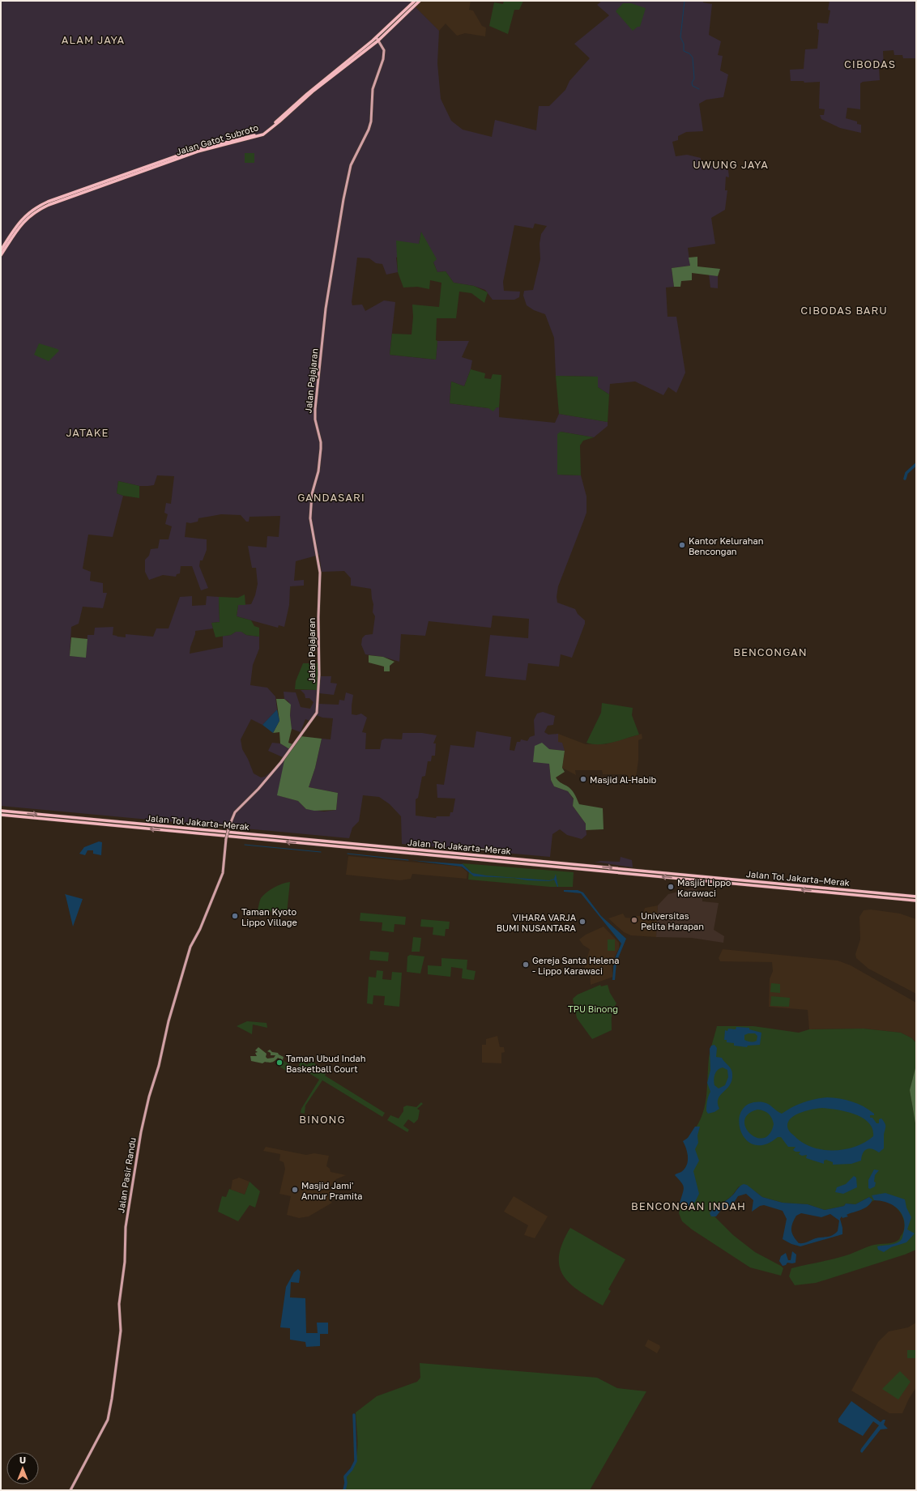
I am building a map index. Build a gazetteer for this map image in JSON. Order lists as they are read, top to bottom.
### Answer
{
  "streets": {
    "highway": ["Jalan Gatot Subroto", "Jalan Tol Jakarta–Merak"],
    "main road": ["Jalan Pajajaran", "Jalan Pasir Randu"]
  },
  "crossings": [
    ["Jalan Gatot Subroto", "Jalan Pajajaran"],
    ["Jalan Pajajaran", "Jalan Pasir Randu"]
  ],
  "districts": [
    "ALAM JAYA",
    "CIBODAS",
    "UWUNG JAYA",
    "CIBODAS BARU",
    "JATAKE",
    "GANDASARI",
    "BENCONGAN",
    "BINONG",
    "BENCONGAN INDAH"
  ],
  "parks": ["TPU Binong"],
  "places": [
    "Kantor Kelurahan Bencongan",
    "Masjid Al-Habib",
    "Masjid Lippo Karawaci",
    "Taman Kyoto Lippo Village",
    "Universitas Pelita Harapan",
    "VIHARA VARJA BUMI NUSANTARA",
    "Gereja Santa Helena - Lippo Karawaci",
    "Taman Ubud Indah Basketball Court",
    "Masjid Jami' Annur Pramita"
  ],
  "north": "top"
}
